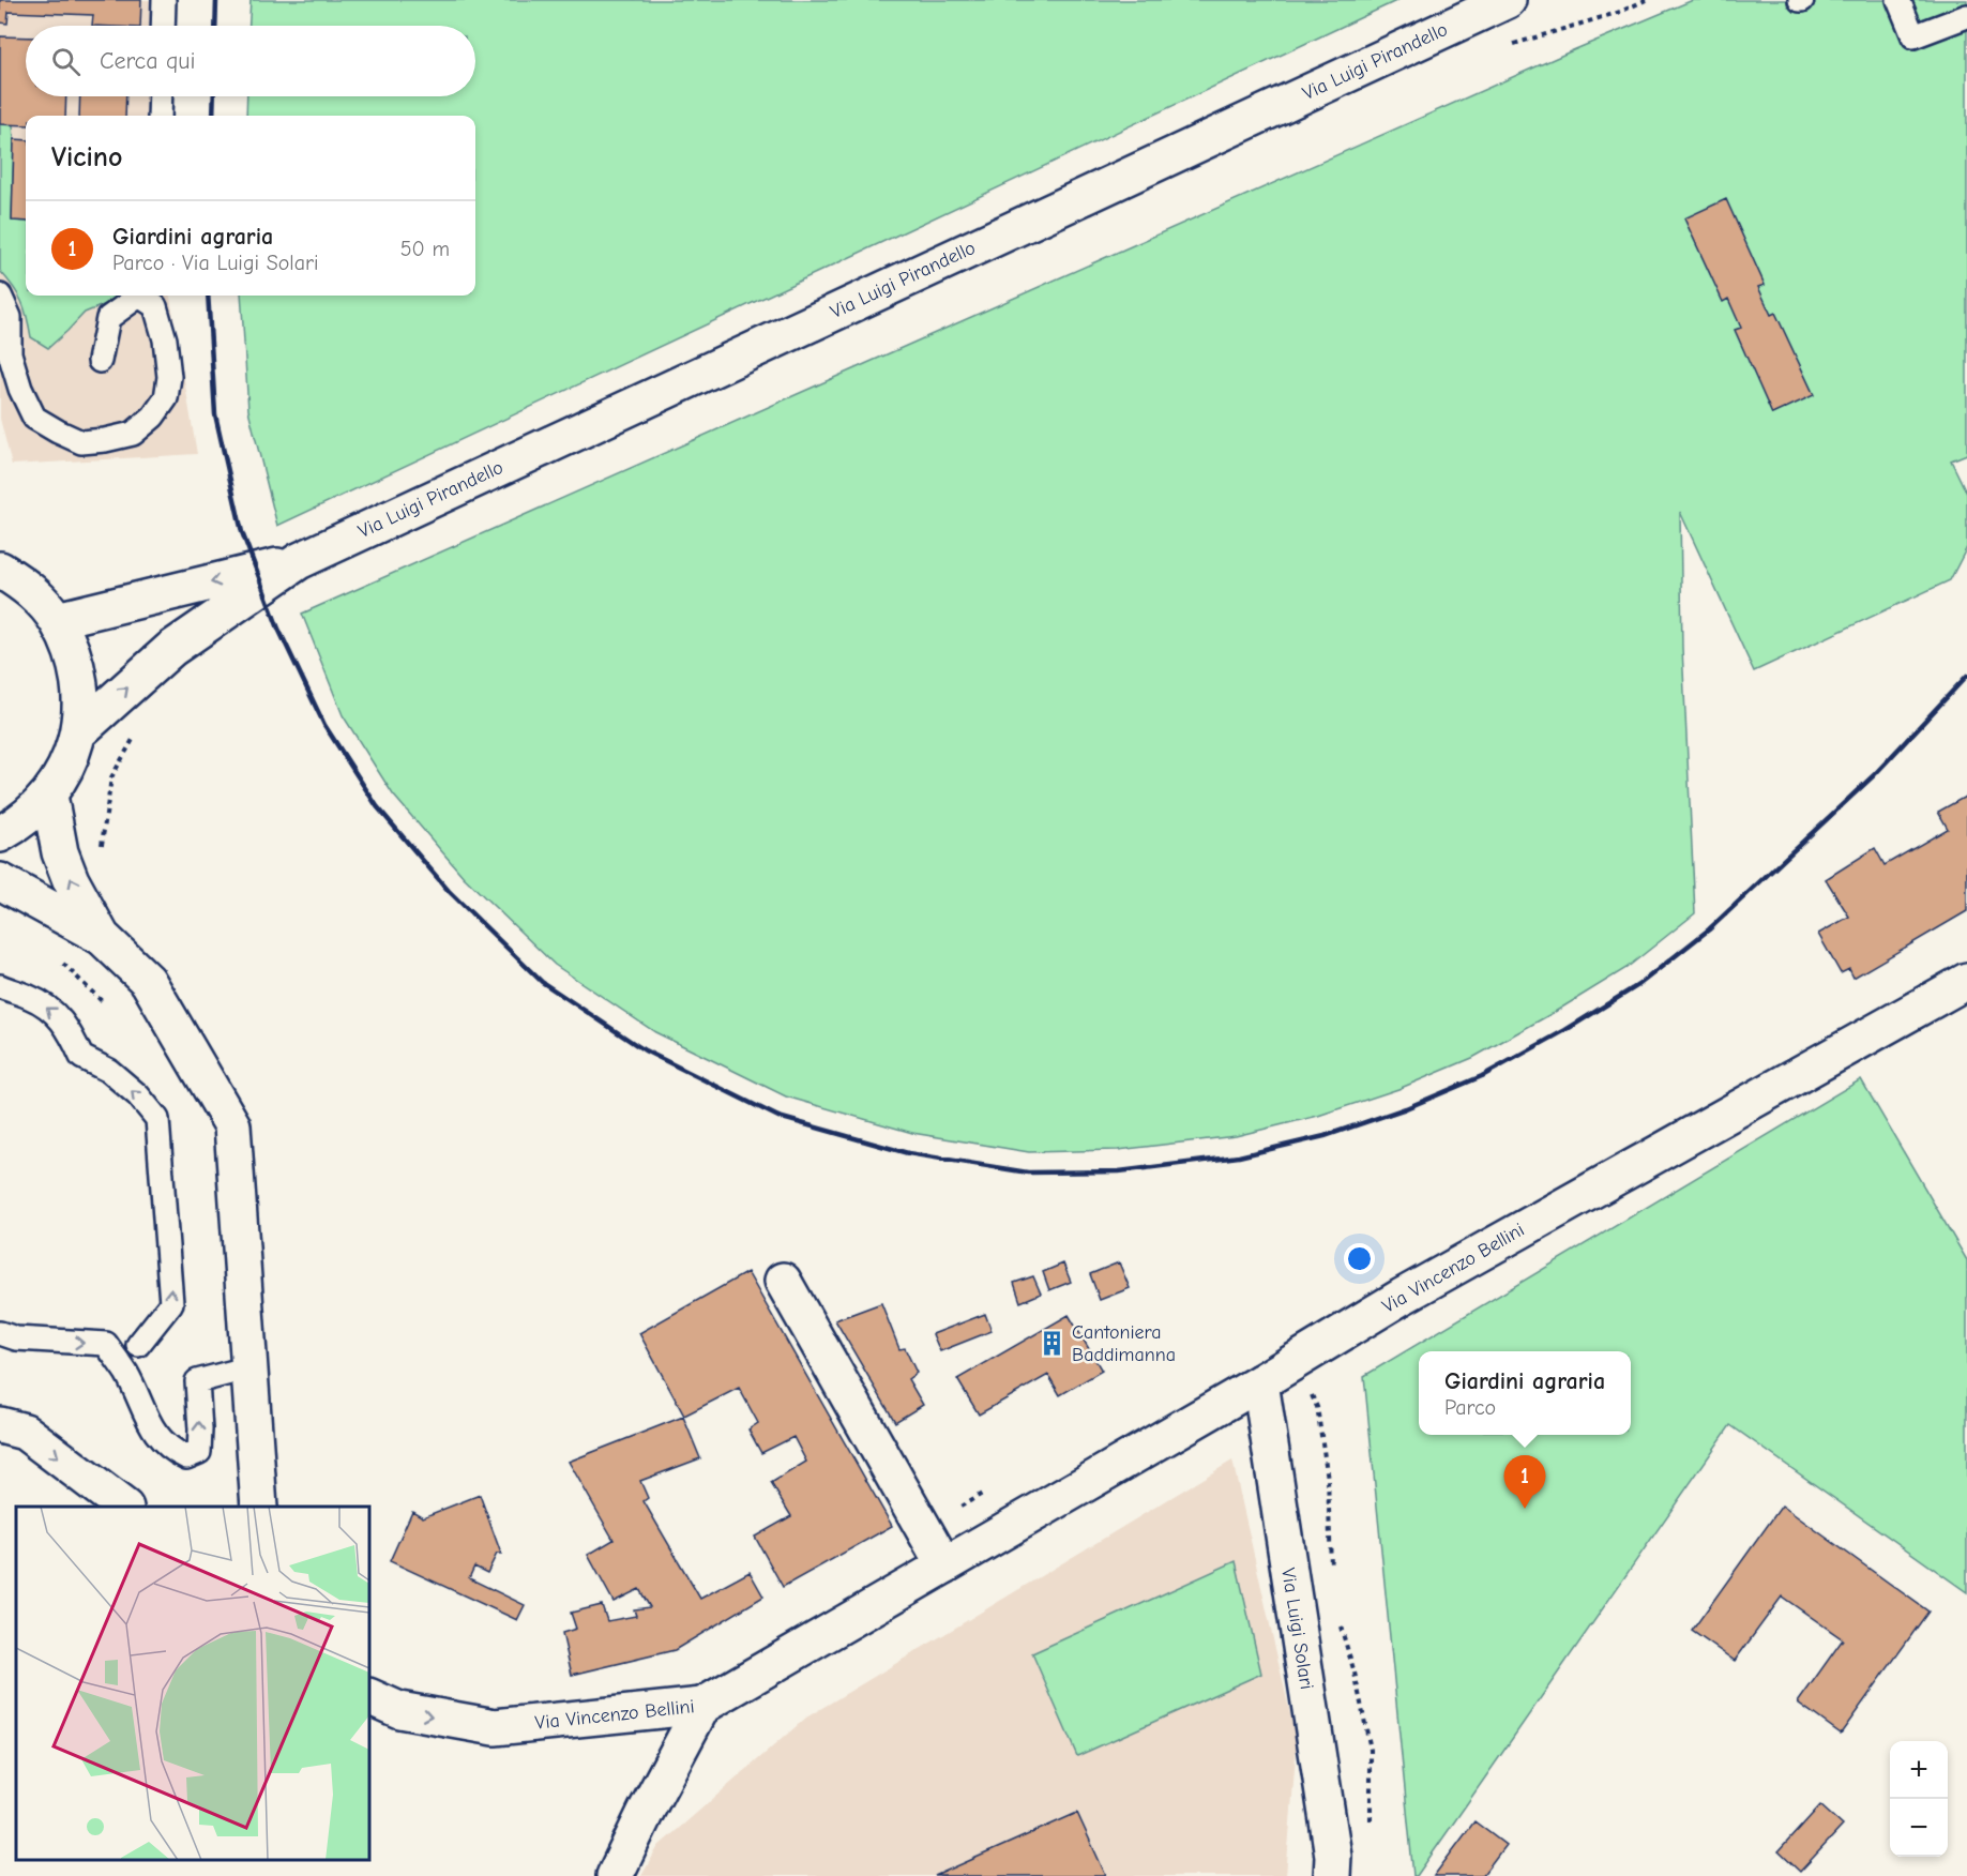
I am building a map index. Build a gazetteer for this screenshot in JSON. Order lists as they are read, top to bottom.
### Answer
{
  "streets": {
    "main road": ["Via Luigi Pirandello", "Via Vincenzo Bellini", "Via Luigi Solari"]
  },
  "crossings": [
    ["Via Vincenzo Bellini", "Via Luigi Solari"]
  ],
  "places": {
    "building": ["Cantoniera Baddimanna"]
  },
  "page": {
    "search": "Cerca qui",
    "heading": "Vicino",
    "list": [
      {
        "mark": "1",
        "name": "Giardini agraria",
        "note": "Parco · Via Luigi Solari",
        "value": "50 m"
      }
    ],
    "popup": ["Giardini agraria", "Parco"],
    "pins": "1",
    "map_buttons": ["+", "−"]
  }
}
